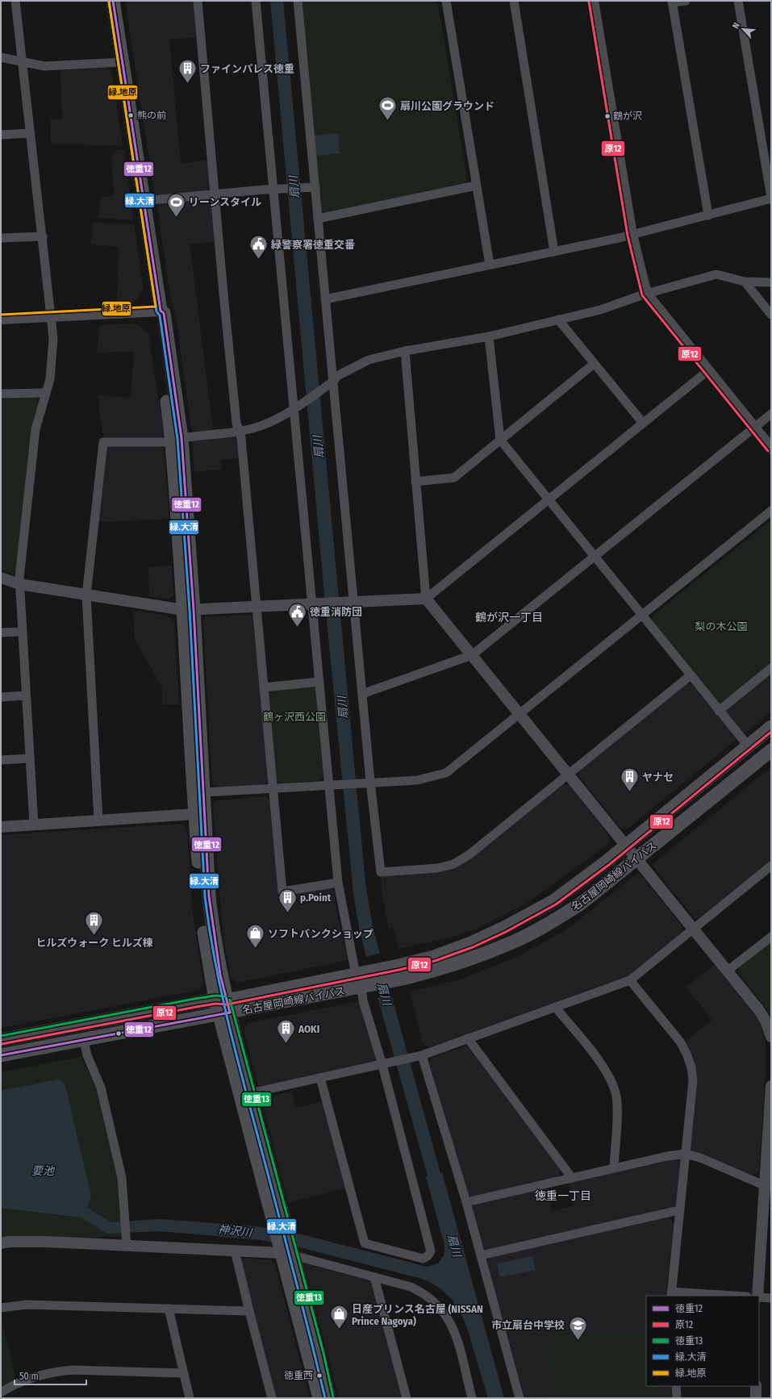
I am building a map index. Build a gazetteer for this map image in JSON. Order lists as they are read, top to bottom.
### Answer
{
  "streets": {
    "main road": ["名古屋岡崎線バイパス"]
  },
  "districts": ["鶴が沢一丁目", "徳重一丁目"],
  "water": ["扇川", "要池", "神沢川"],
  "parks": ["梨の木公園", "鶴ヶ沢西公園"],
  "places": {
    "building": [
      "ファインパレス徳重",
      "ヤナセ",
      "p.Point",
      "ヒルズウォーク ヒルズ棟",
      "AOKI"
    ],
    "other": ["熊の前", "鶴が沢", "徳重西"],
    "sports": ["扇川公園グラウンド", "リーンスタイル"],
    "public building": ["緑警察署徳重交番", "徳重消防団"],
    "shop": ["ソフトバンクショップ", "日産プリンス名古屋 (NISSAN Prince Nagoya)"],
    "school or university": ["市立扇台中学校"]
  },
  "lines": [
    "transit line 徳重12",
    "transit line 原12",
    "transit line 緑.大清",
    "transit line 緑.地原",
    "transit line 徳重13"
  ],
  "legend": [
    "徳重12",
    "原12",
    "徳重13",
    "緑.大清",
    "緑.地原"
  ],
  "scale_bar": "50 m",
  "north": "top left"
}
